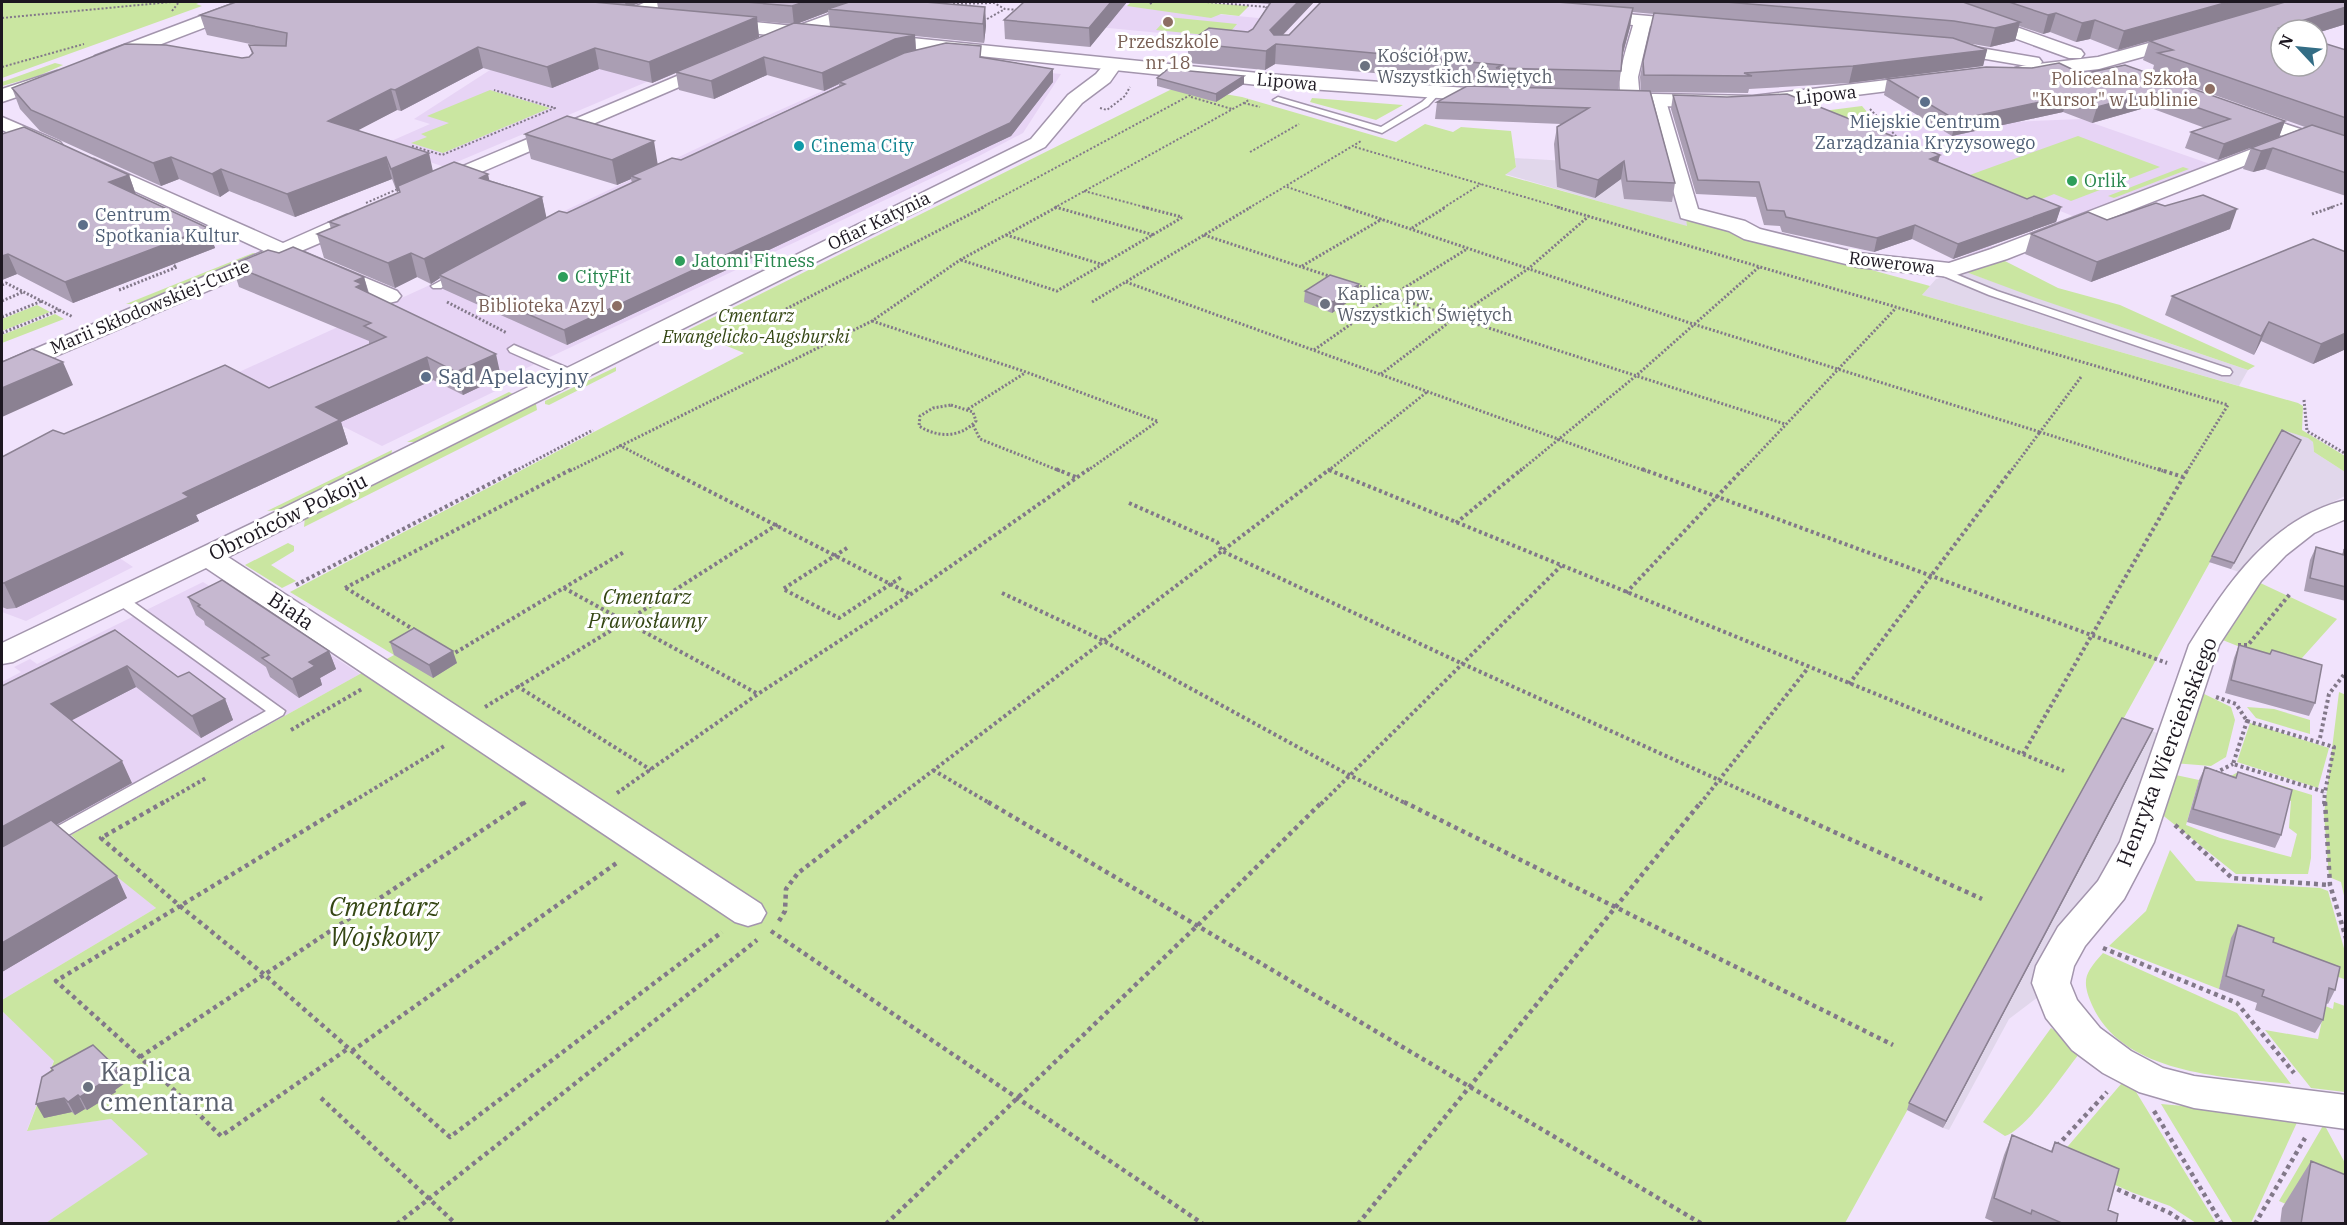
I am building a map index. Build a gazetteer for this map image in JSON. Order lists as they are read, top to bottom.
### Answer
{
  "streets": {
    "street": [
      "Lipowa",
      "Ofiar Katynia",
      "Rowerowa",
      "Marii Skłodowskiej-Curie",
      "Obrońców Pokoju",
      "Biała",
      "Henryka Wiercieńskiego"
    ]
  },
  "crossings": [
    ["Lipowa", "Ofiar Katynia"],
    ["Lipowa", "Rowerowa"],
    ["Ofiar Katynia", "Obrońców Pokoju"],
    ["Obrońców Pokoju", "Biała"]
  ],
  "parks": ["Cmentarz Ewangelicko-Augsburski", "Cmentarz Prawosławny", "Cmentarz Wojskowy"],
  "places": [
    "Przedszkole nr 18",
    "Kościół pw. Wszystkich Świętych",
    "Policealna Szkoła \"Kursor\" w Lublinie",
    "Miejskie Centrum Zarządzania Kryzysowego",
    "Cinema City",
    "Orlik",
    "Centrum Spotkania Kultur",
    "Jatomi Fitness",
    "CityFit",
    "Kaplica pw. Wszystkich Świętych",
    "Biblioteka Azyl",
    "Sąd Apelacyjny",
    "Kaplica cmentarna"
  ],
  "north": "top left"
}
